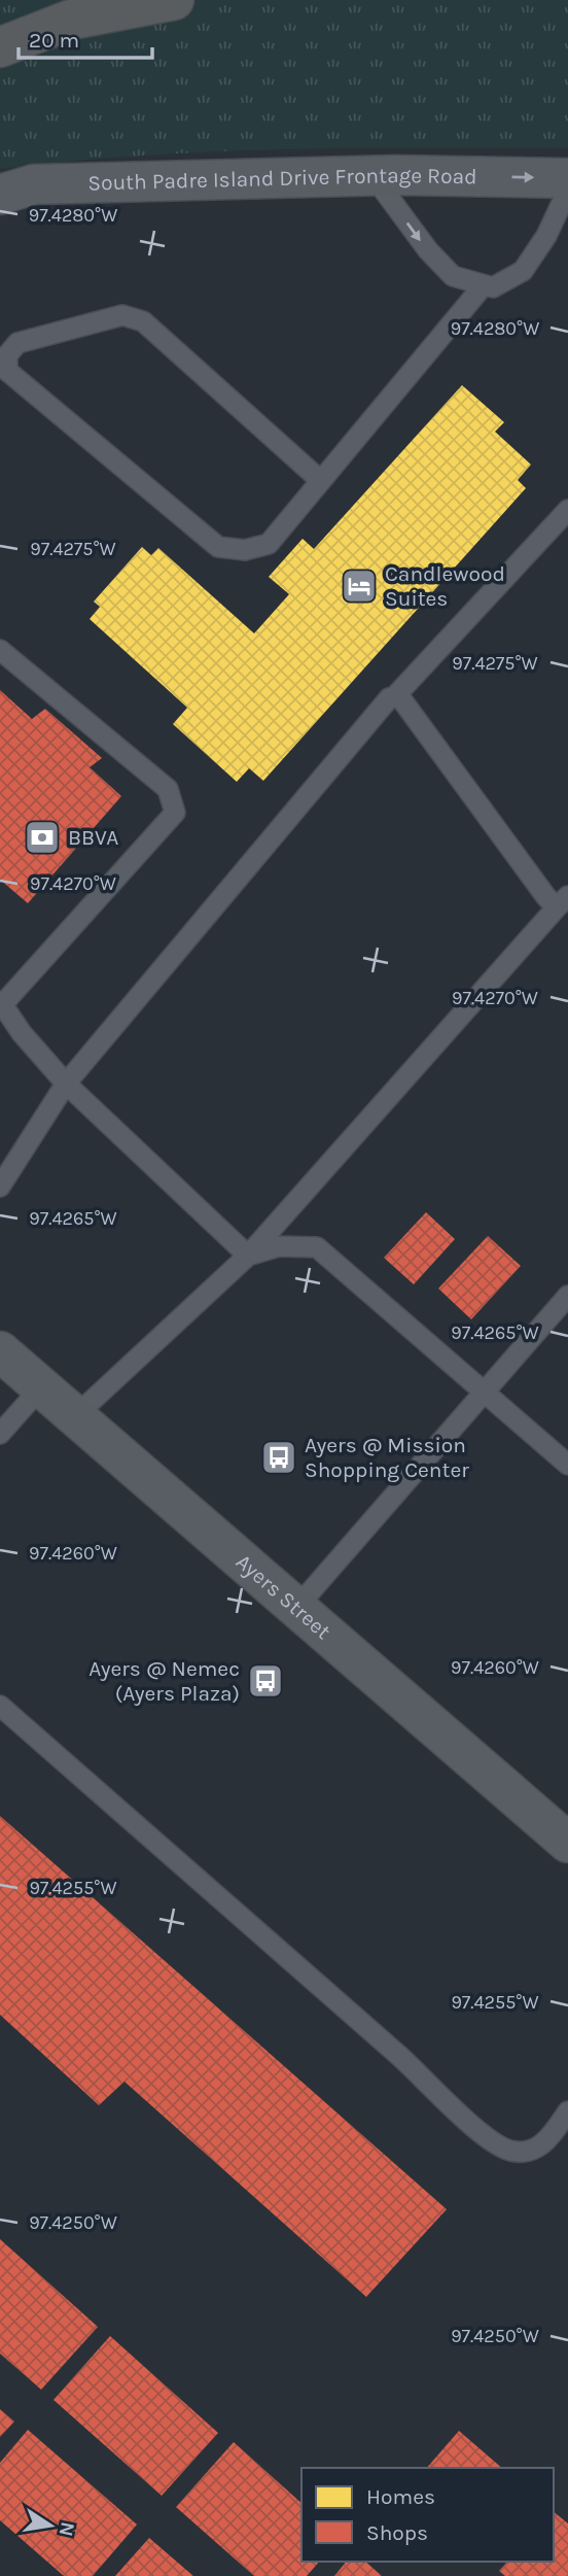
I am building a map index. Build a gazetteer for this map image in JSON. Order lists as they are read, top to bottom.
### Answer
{
  "streets": {
    "main road": ["South Padre Island Drive Frontage Road", "Ayers Street"]
  },
  "one_way": ["South Padre Island Drive Frontage Road"],
  "places": {
    "hotel": ["Candlewood Suites"],
    "bank": ["BBVA"],
    "bus stop": ["Ayers @ Mission Shopping Center", "Ayers @ Nemec (Ayers Plaza)"]
  },
  "legend": ["Homes", "Shops"],
  "scale_bar": "20 m",
  "north": "right",
  "coordinates": [
    "97.4280°W",
    "97.4275°W",
    "97.4270°W",
    "97.4265°W",
    "97.4260°W",
    "97.4255°W",
    "97.4250°W"
  ]
}
